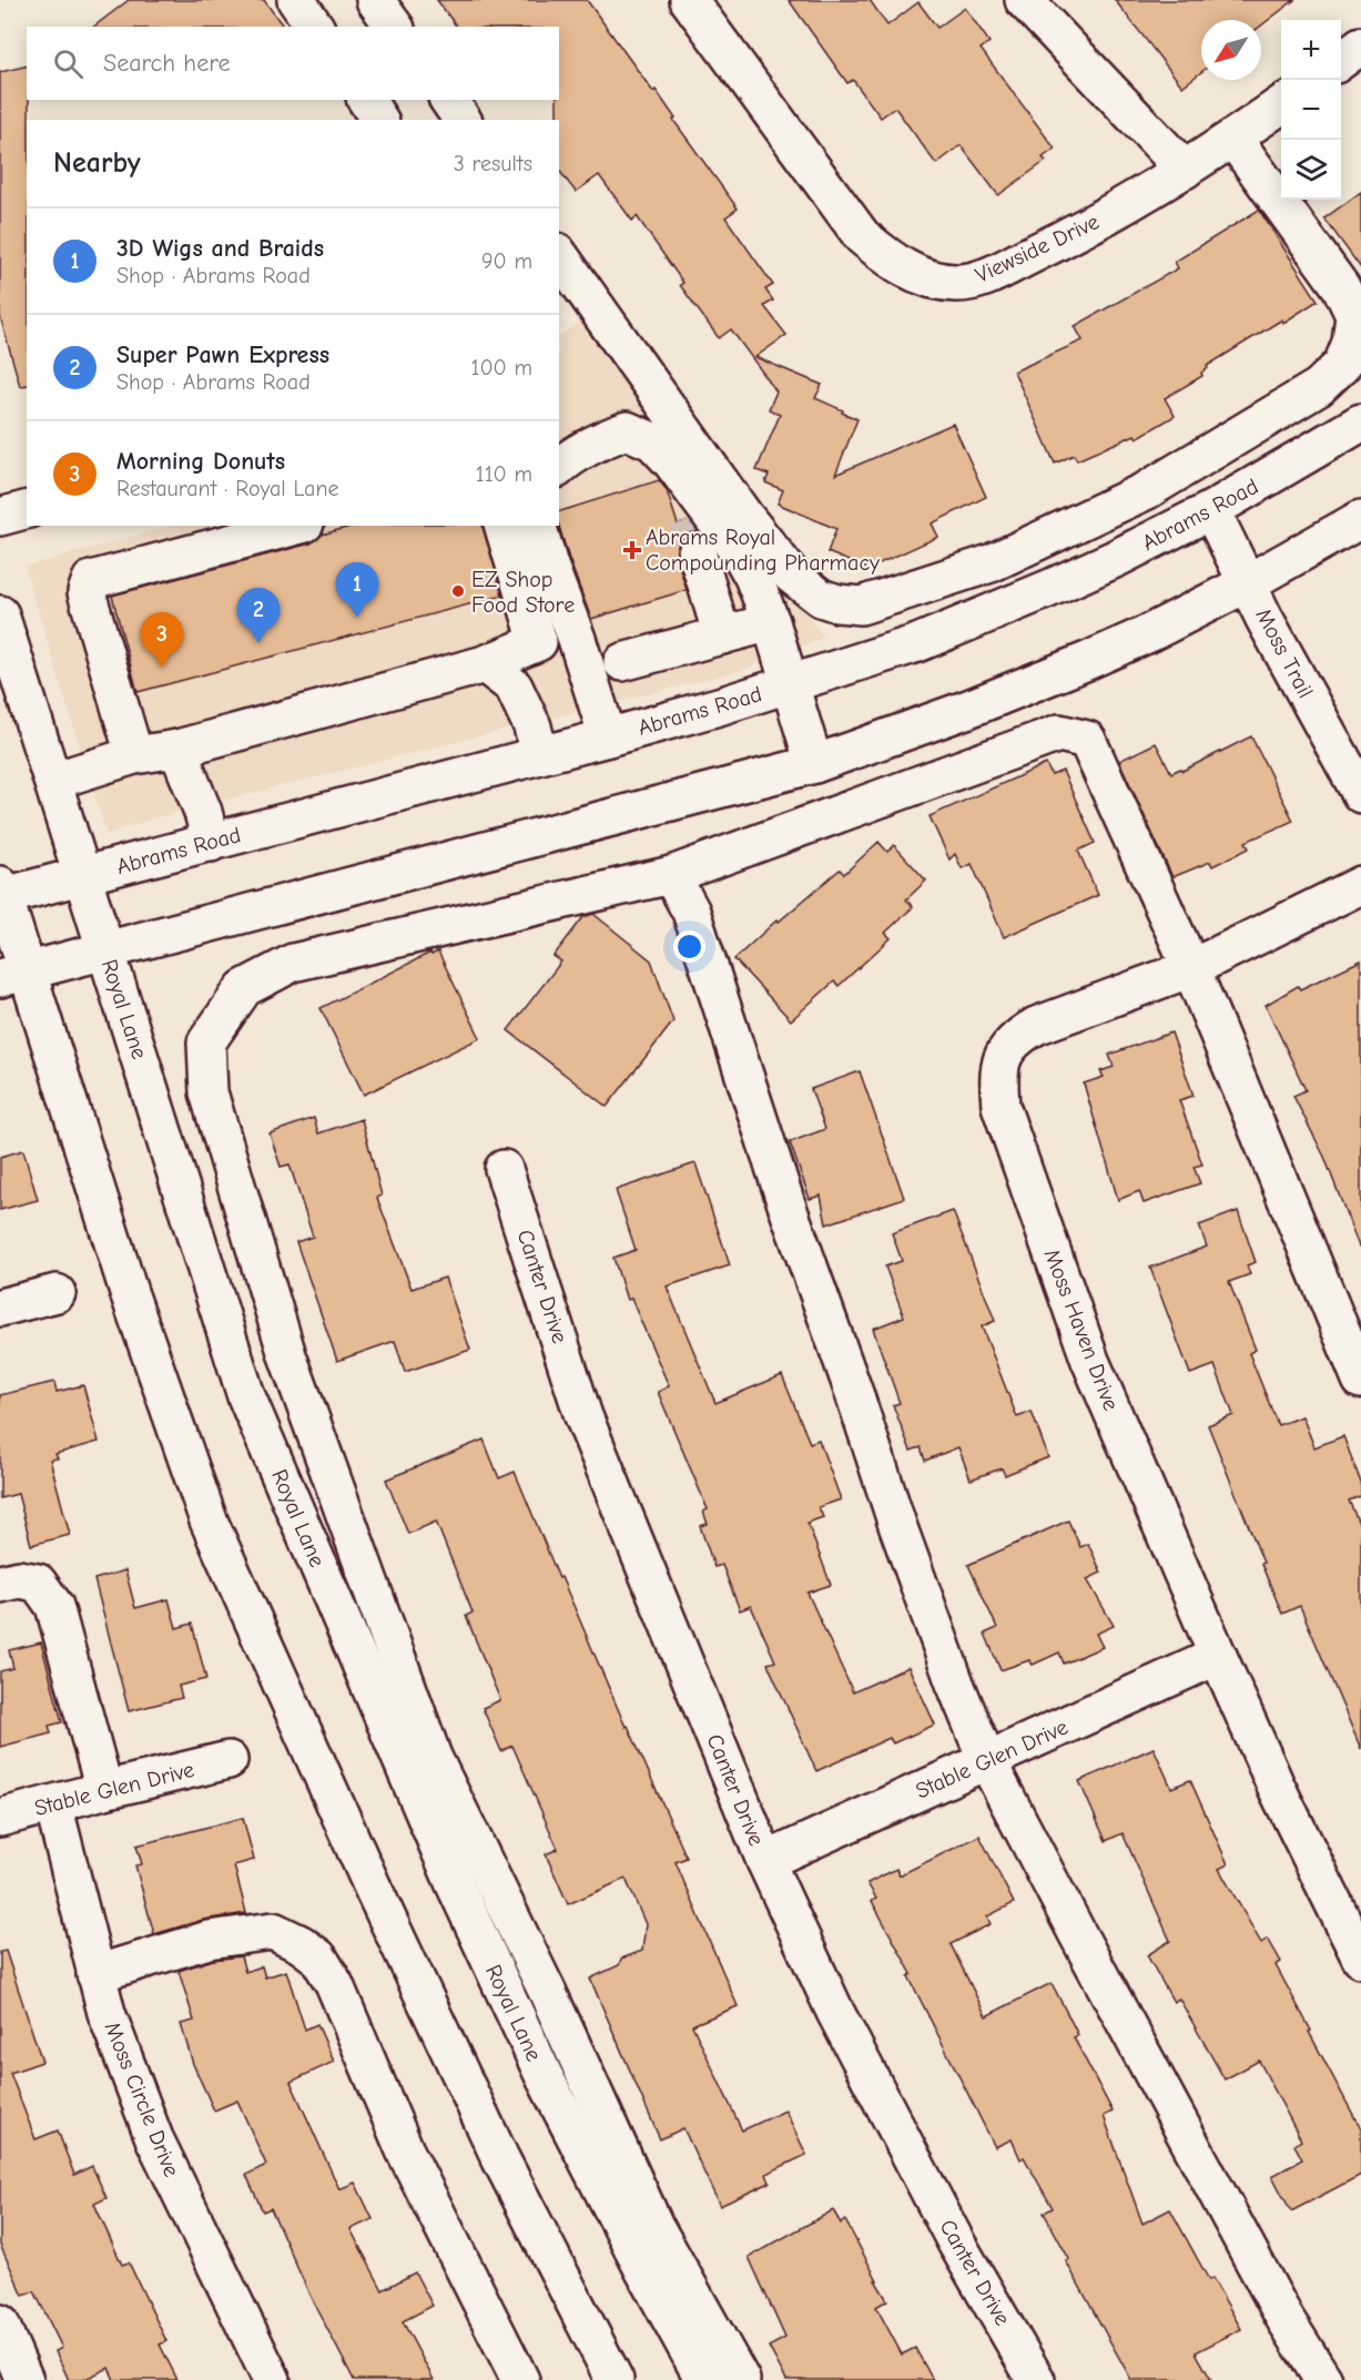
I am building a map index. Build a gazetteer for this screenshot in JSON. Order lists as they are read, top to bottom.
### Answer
{
  "streets": {
    "main road": [
      "Viewside Drive",
      "Abrams Road",
      "Moss Trail",
      "Royal Lane",
      "Canter Drive",
      "Moss Haven Drive",
      "Stable Glen Drive",
      "Moss Circle Drive"
    ]
  },
  "crossings": [
    ["Abrams Road", "Moss Trail"],
    ["Abrams Road", "Royal Lane"],
    ["Canter Drive", "Stable Glen Drive"],
    ["Moss Haven Drive", "Stable Glen Drive"],
    ["Stable Glen Drive", "Moss Circle Drive"]
  ],
  "places": {
    "health": ["Abrams Royal Compounding Pharmacy"],
    "other": ["EZ Shop Food Store"]
  },
  "north": "bottom left",
  "page": {
    "map_buttons": ["+", "−"],
    "search": "Search here",
    "heading": ["Nearby", "3 results"],
    "list": [
      {
        "mark": "1",
        "name": "3D Wigs and Braids",
        "note": "Shop · Abrams Road",
        "value": "90 m"
      },
      {
        "mark": "2",
        "name": "Super Pawn Express",
        "note": "Shop · Abrams Road",
        "value": "100 m"
      },
      {
        "mark": "3",
        "name": "Morning Donuts",
        "note": "Restaurant · Royal Lane",
        "value": "110 m"
      }
    ],
    "pins": ["1", "2", "3"]
  }
}
